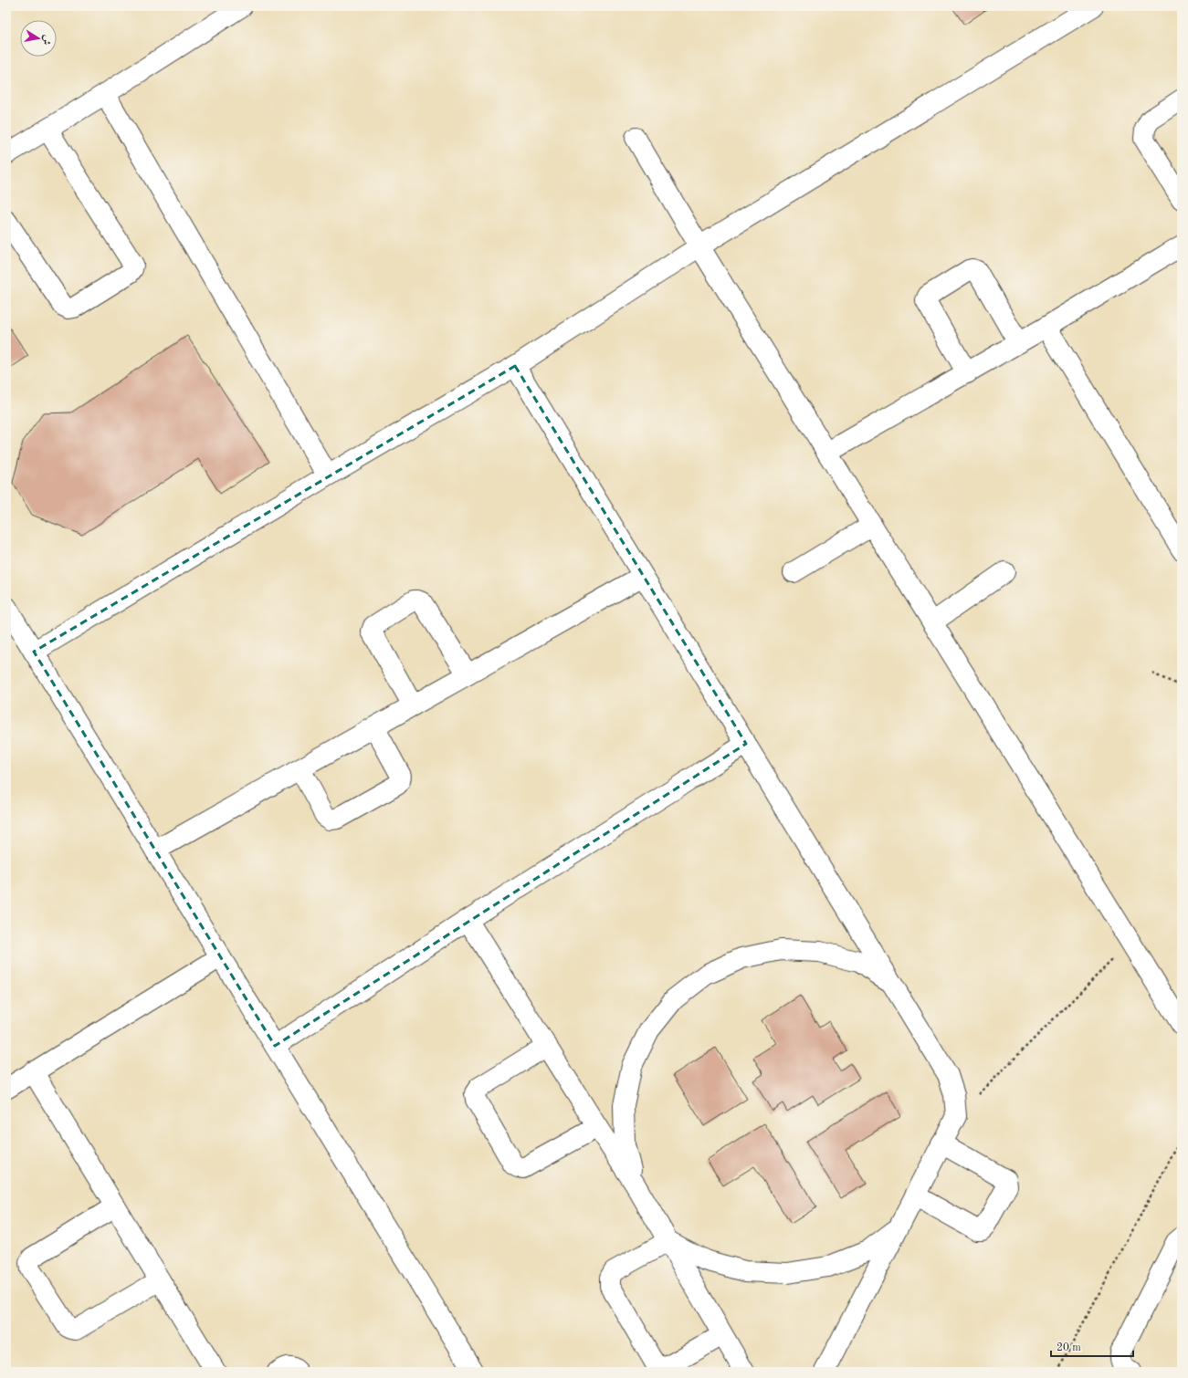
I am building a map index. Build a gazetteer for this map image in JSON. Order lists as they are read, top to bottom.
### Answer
{
  "scale_bar": "20 m",
  "north": "right"
}
